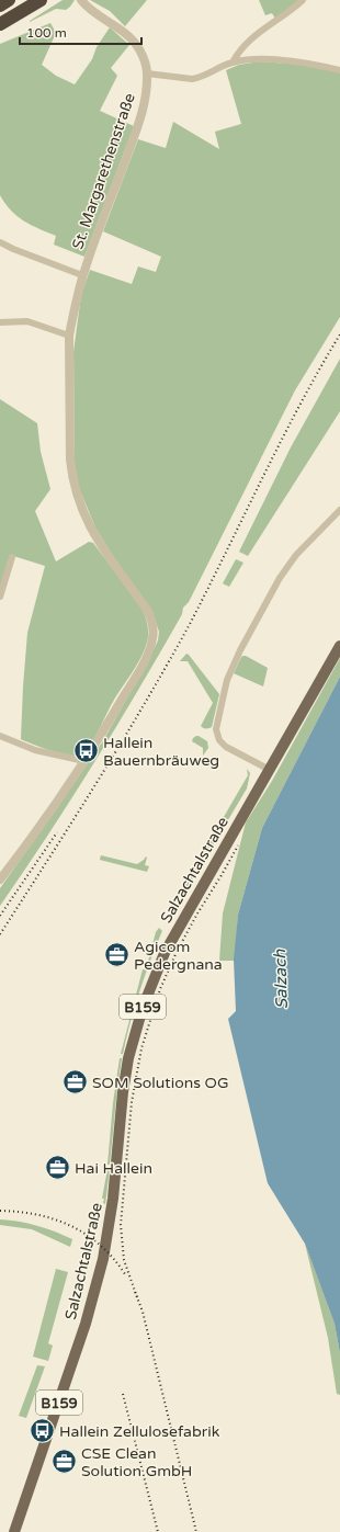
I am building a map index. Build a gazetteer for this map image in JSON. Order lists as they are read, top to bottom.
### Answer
{
  "streets": {
    "main road": ["Salzachtalstraße", "B159"],
    "street": ["St. Margarethenstraße"]
  },
  "water": ["Salzach"],
  "places": {
    "bus stop": ["Hallein Bauernbräuweg", "Hallein Zellulosefabrik"],
    "office": [
      "Agicom Pedergnana",
      "SOM Solutions OG",
      "Hai Hallein",
      "CSE Clean Solution GmbH"
    ]
  },
  "scale_bar": "100 m"
}
